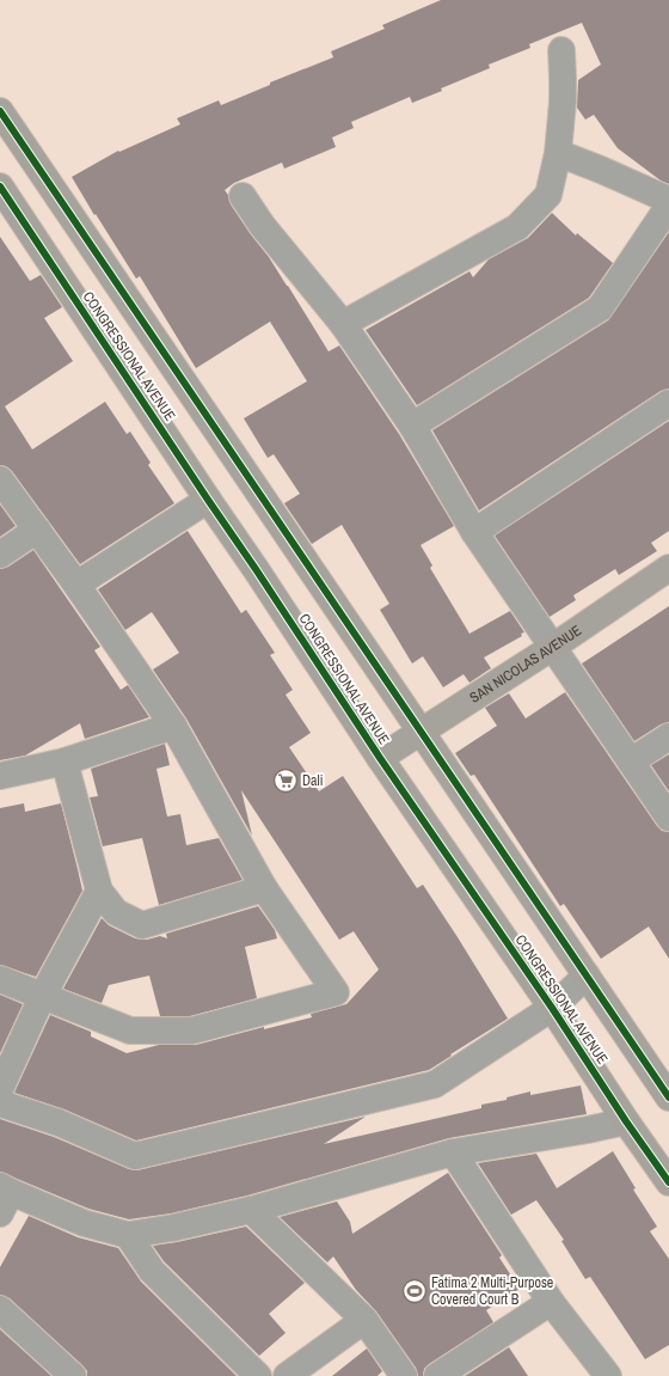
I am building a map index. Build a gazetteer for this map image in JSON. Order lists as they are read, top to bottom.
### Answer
{
  "streets": {
    "main road": ["CONGRESSIONAL AVENUE", "SAN NICOLAS AVENUE"]
  },
  "crossings": [
    ["CONGRESSIONAL AVENUE", "SAN NICOLAS AVENUE"]
  ],
  "places": {
    "supermarket": ["Dali"],
    "sports": ["Fatima 2 Multi-Purpose Covered Court B"]
  }
}
